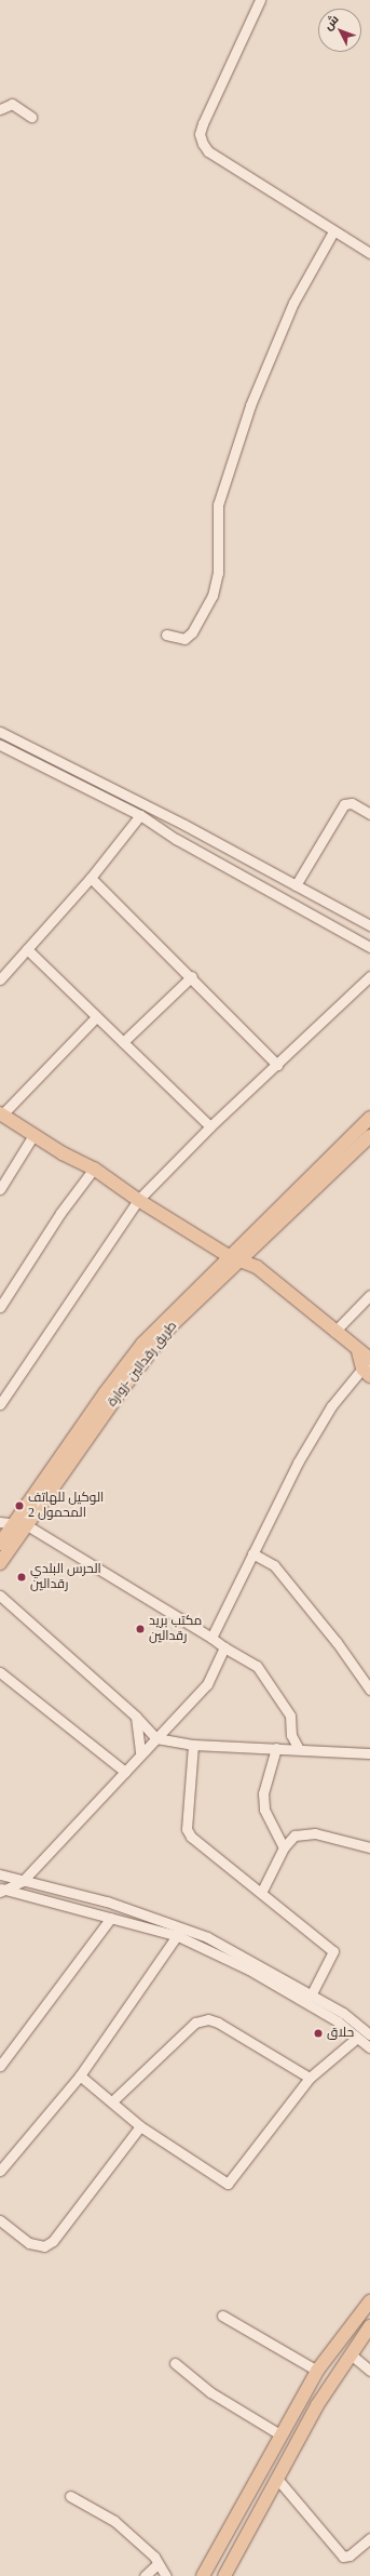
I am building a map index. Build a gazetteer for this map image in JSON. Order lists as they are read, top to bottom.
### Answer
{
  "streets": {
    "main road": ["طريق رقدالين -زوارة"]
  },
  "places": [
    "الوكيل للهاتف المحمول 2",
    "الحرس البلدي رقدالين",
    "مكتب بريد رقدالين",
    "حلاق"
  ],
  "north": "top left"
}
